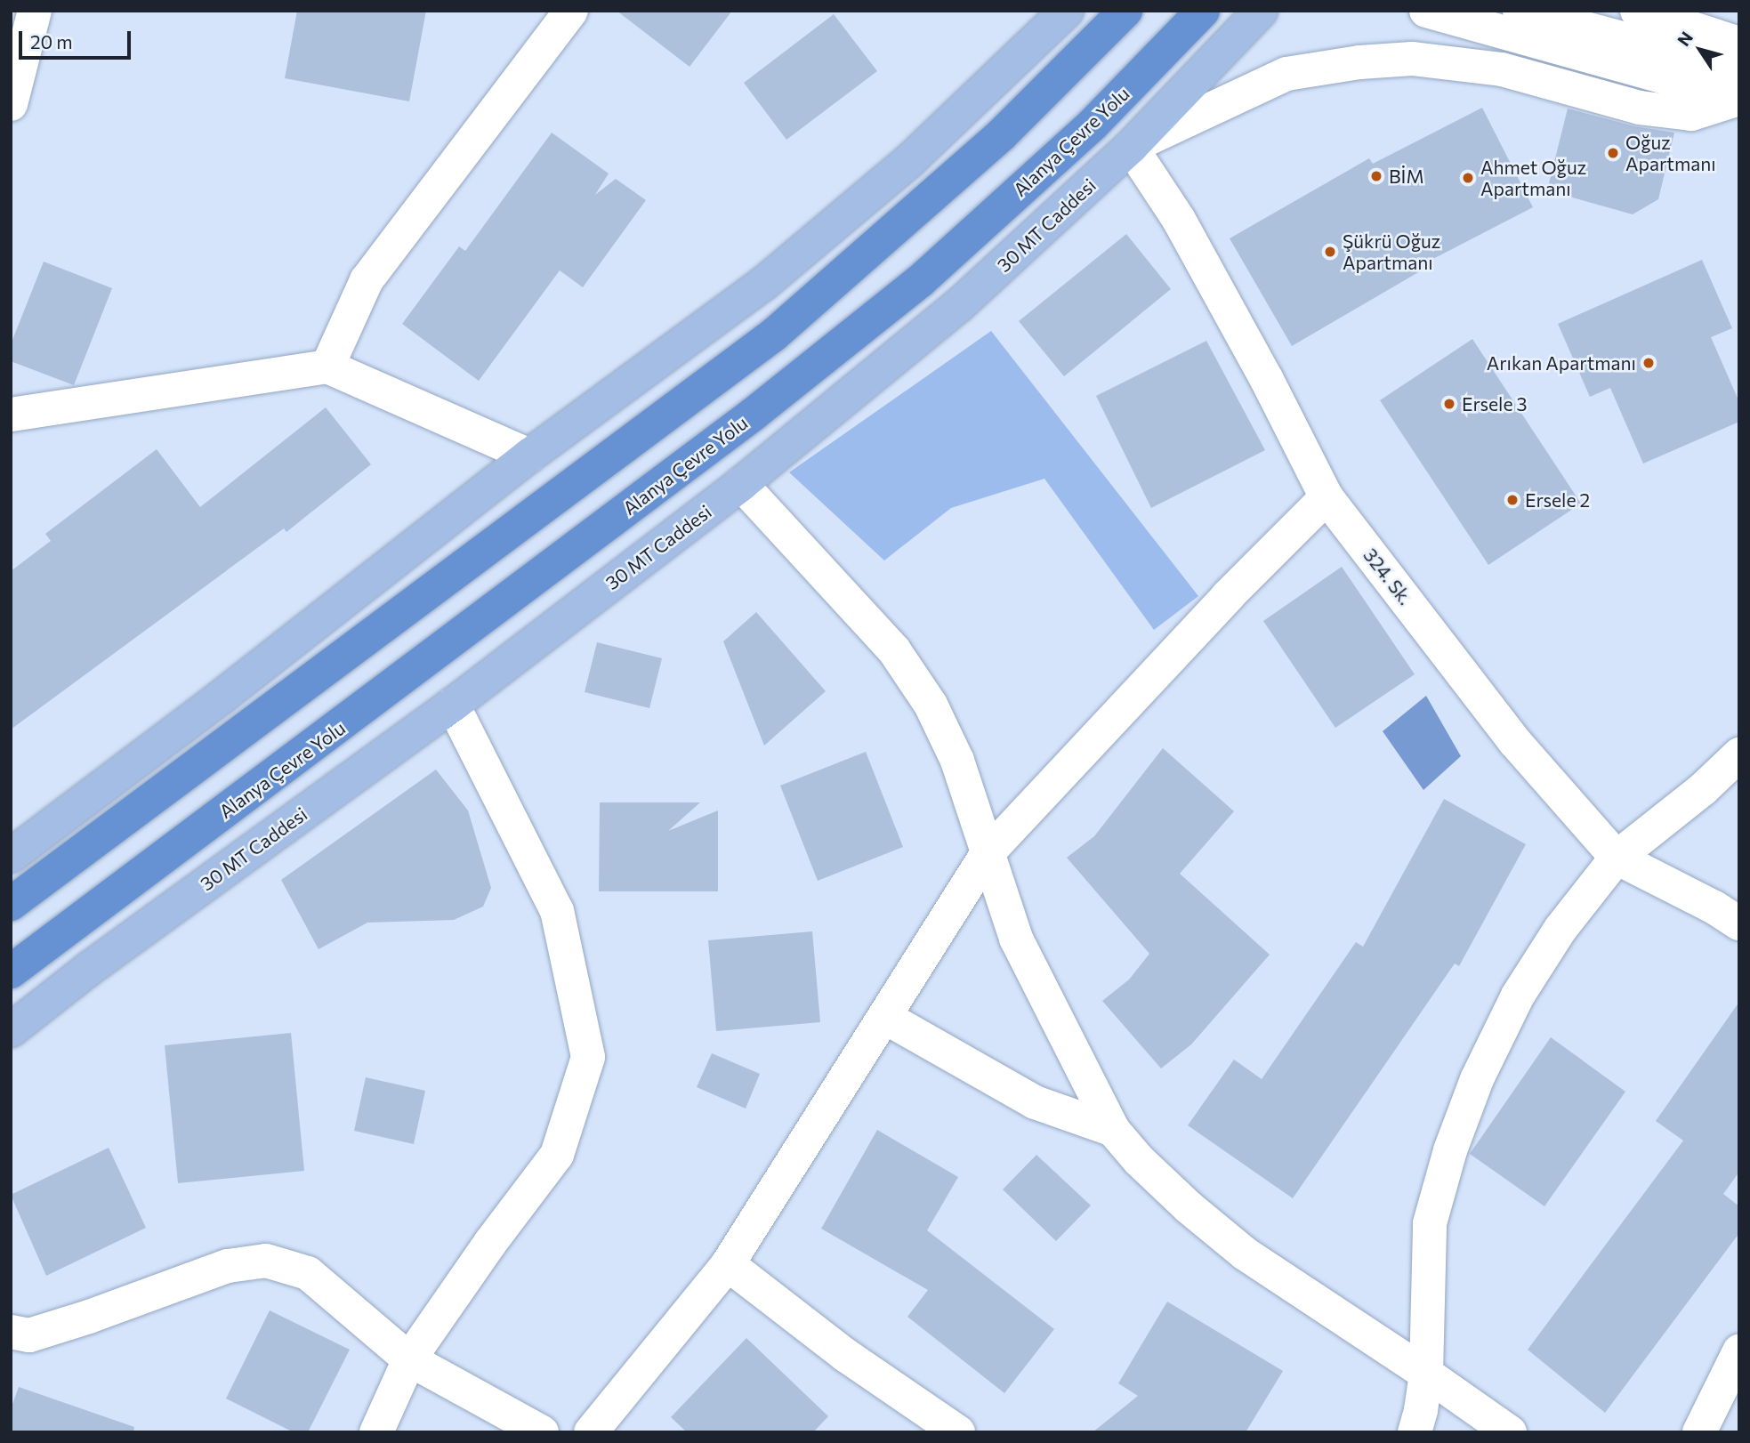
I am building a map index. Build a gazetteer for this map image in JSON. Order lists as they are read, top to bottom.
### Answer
{
  "streets": {
    "highway": ["Alanya Çevre Yolu"],
    "main road": ["30 MT Caddesi"],
    "street": ["324. Sk."]
  },
  "crossings": [
    ["30 MT Caddesi", "324. Sk."]
  ],
  "places": [
    "Oğuz Apartmanı",
    "BİM",
    "Ahmet Oğuz Apartmanı",
    "Şükrü Oğuz Apartmanı",
    "Arıkan Apartmanı",
    "Ersele 3",
    "Ersele 2"
  ],
  "scale_bar": "20 m",
  "north": "top left"
}
